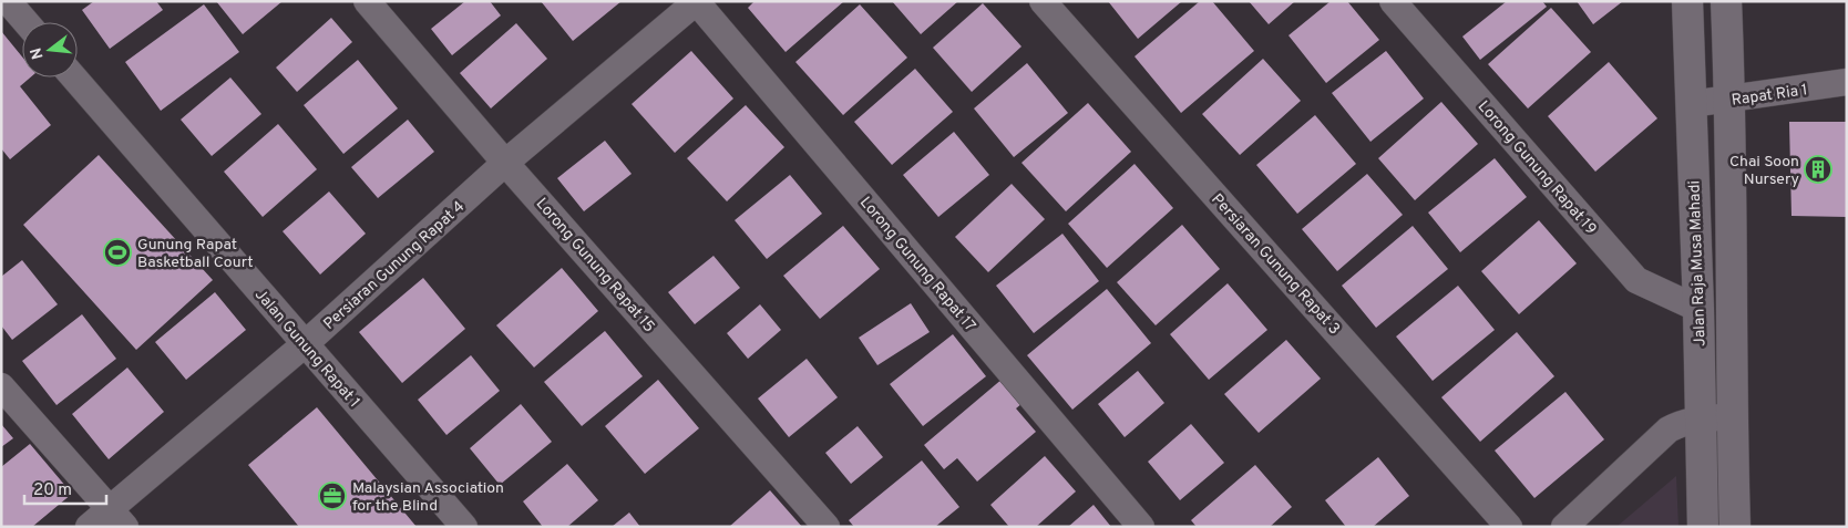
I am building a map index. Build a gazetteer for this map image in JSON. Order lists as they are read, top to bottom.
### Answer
{
  "streets": {
    "main road": ["Jalan Raja Musa Mahadi"],
    "street": [
      "Rapat Ria 1",
      "Lorong Gunung Rapat 19",
      "Lorong Gunung Rapat 17",
      "Persiaran Gunung Rapat 3",
      "Persiaran Gunung Rapat 4",
      "Lorong Gunung Rapat 15",
      "Jalan Gunung Rapat 1"
    ]
  },
  "crossings": [
    ["Rapat Ria 1", "Jalan Raja Musa Mahadi"],
    ["Lorong Gunung Rapat 19", "Jalan Raja Musa Mahadi"],
    ["Lorong Gunung Rapat 17", "Persiaran Gunung Rapat 4"],
    ["Persiaran Gunung Rapat 4", "Lorong Gunung Rapat 15"],
    ["Persiaran Gunung Rapat 4", "Jalan Gunung Rapat 1"]
  ],
  "places": {
    "building": ["Chai Soon Nursery"],
    "sports": ["Gunung Rapat Basketball Court"],
    "office": ["Malaysian Association for the Blind"]
  },
  "scale_bar": "20 m",
  "north": "left"
}
